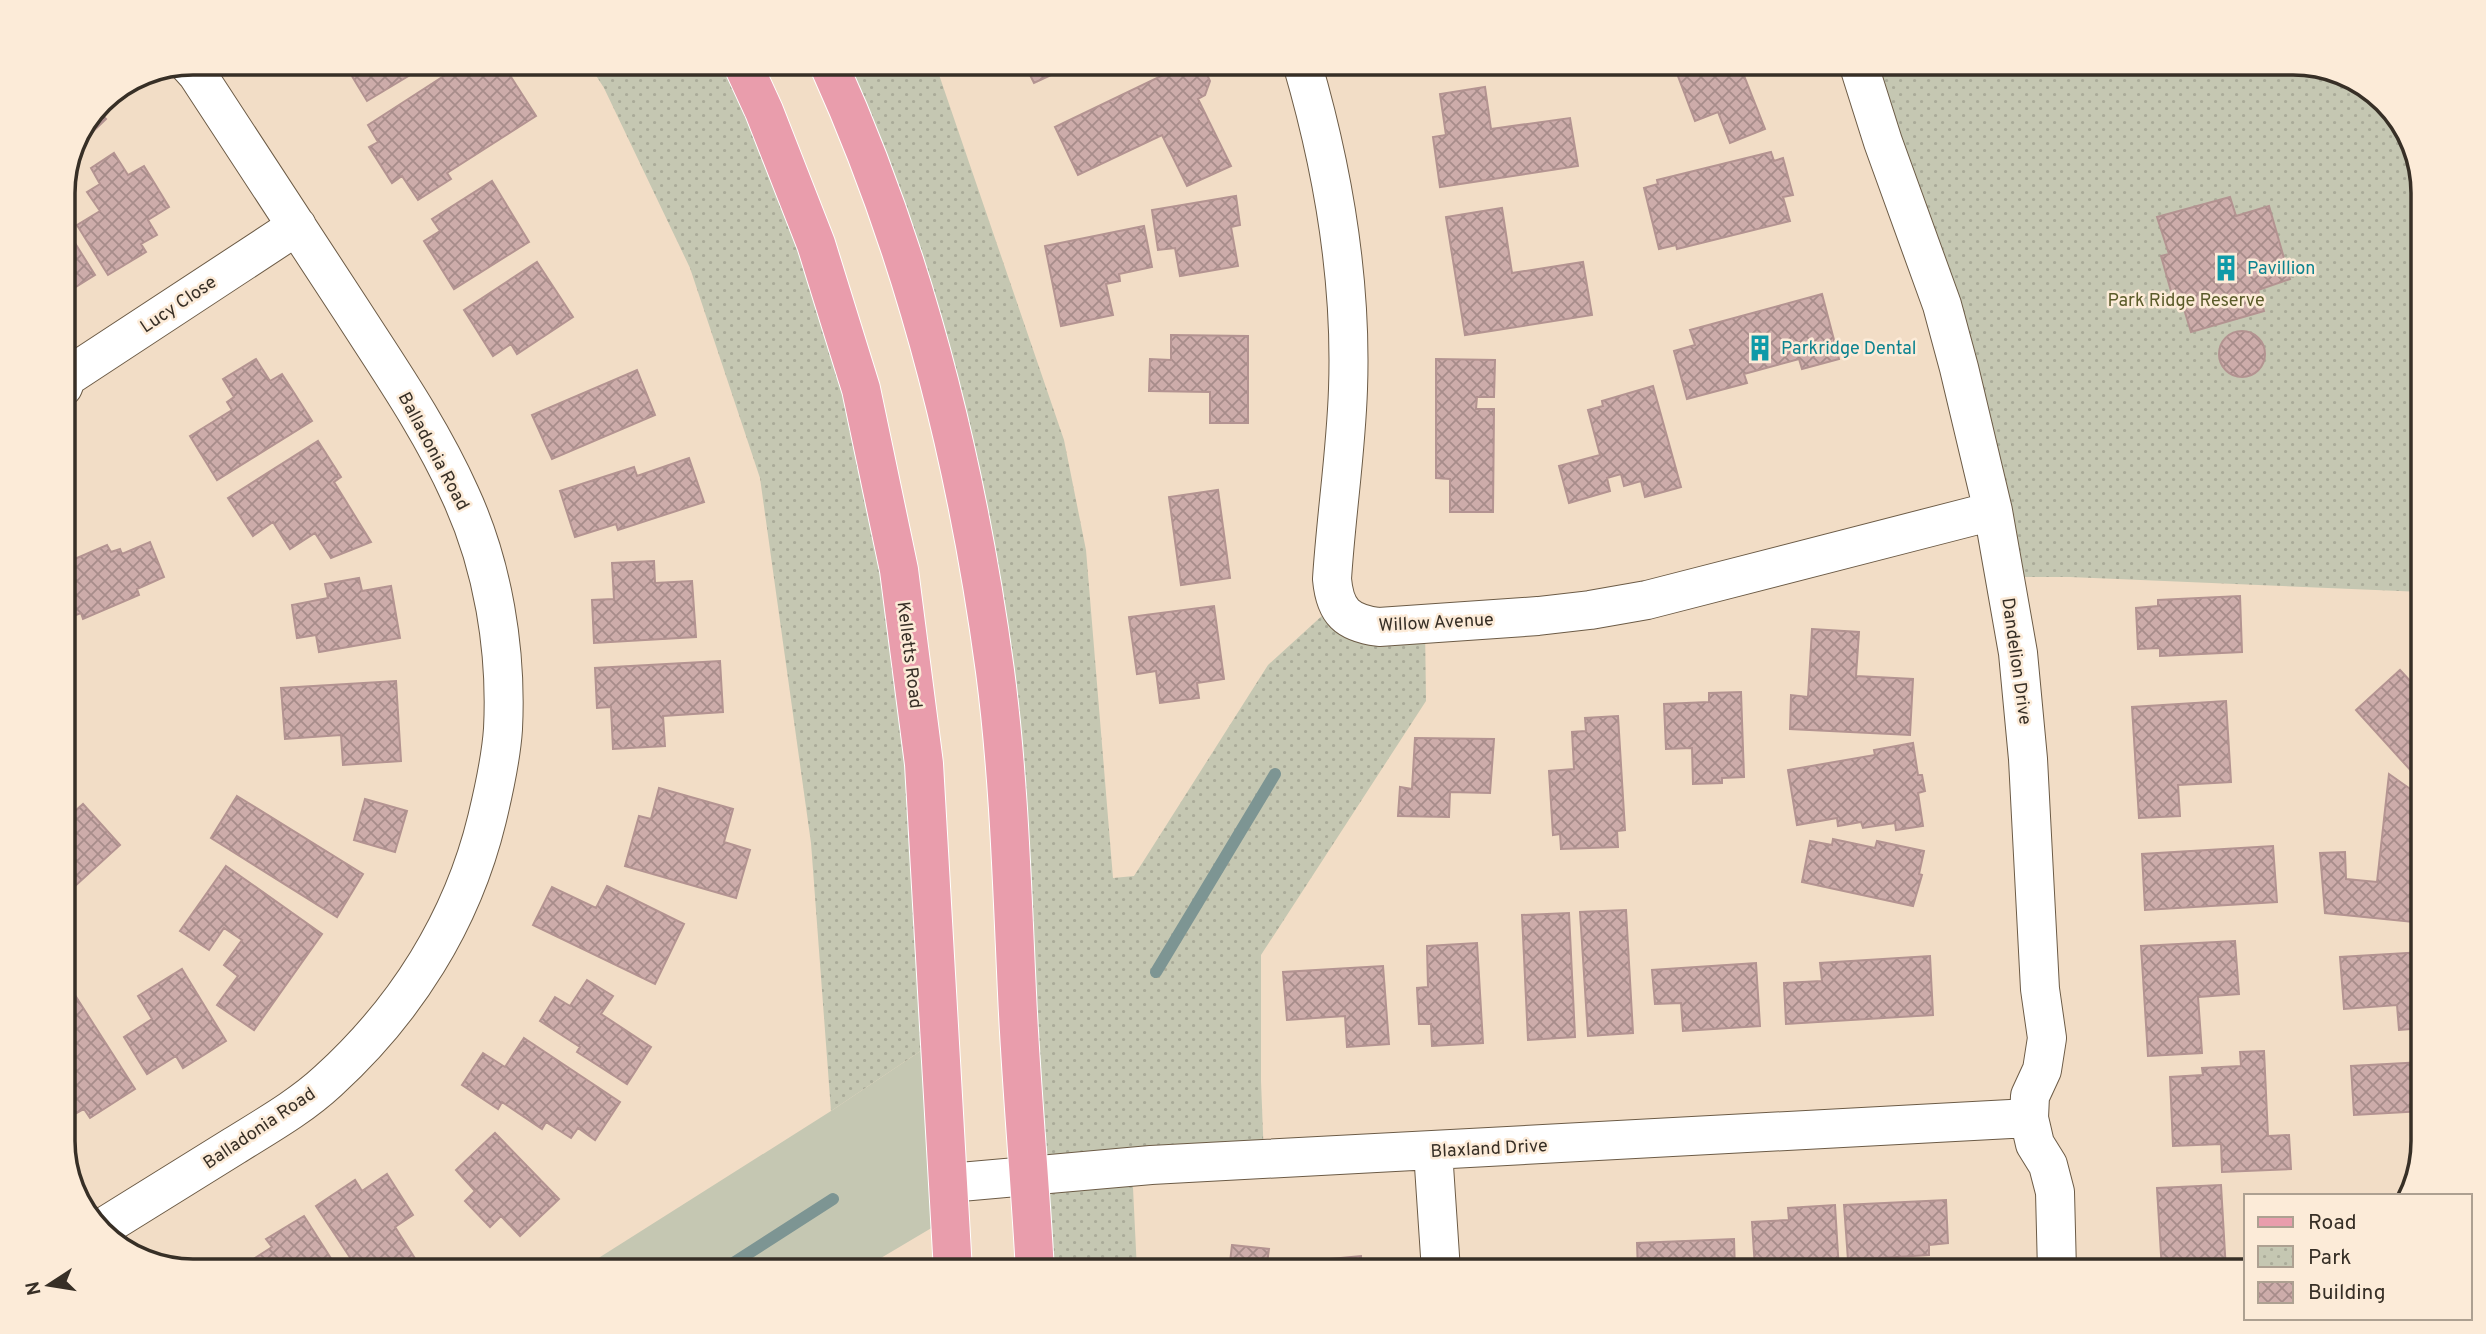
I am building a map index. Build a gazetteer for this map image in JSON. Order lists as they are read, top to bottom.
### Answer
{
  "streets": {
    "main road": ["Kelletts Road"],
    "street": [
      "Lucy Close",
      "Balladonia Road",
      "Willow Avenue",
      "Dandelion Drive",
      "Blaxland Drive"
    ]
  },
  "crossings": [
    ["Lucy Close", "Balladonia Road"],
    ["Willow Avenue", "Dandelion Drive"],
    ["Kelletts Road", "Blaxland Drive"],
    ["Dandelion Drive", "Blaxland Drive"]
  ],
  "parks": ["Park Ridge Reserve"],
  "places": {
    "building": ["Pavillion", "Parkridge Dental"]
  },
  "legend": ["Road", "Park", "Building"],
  "north": "left"
}
